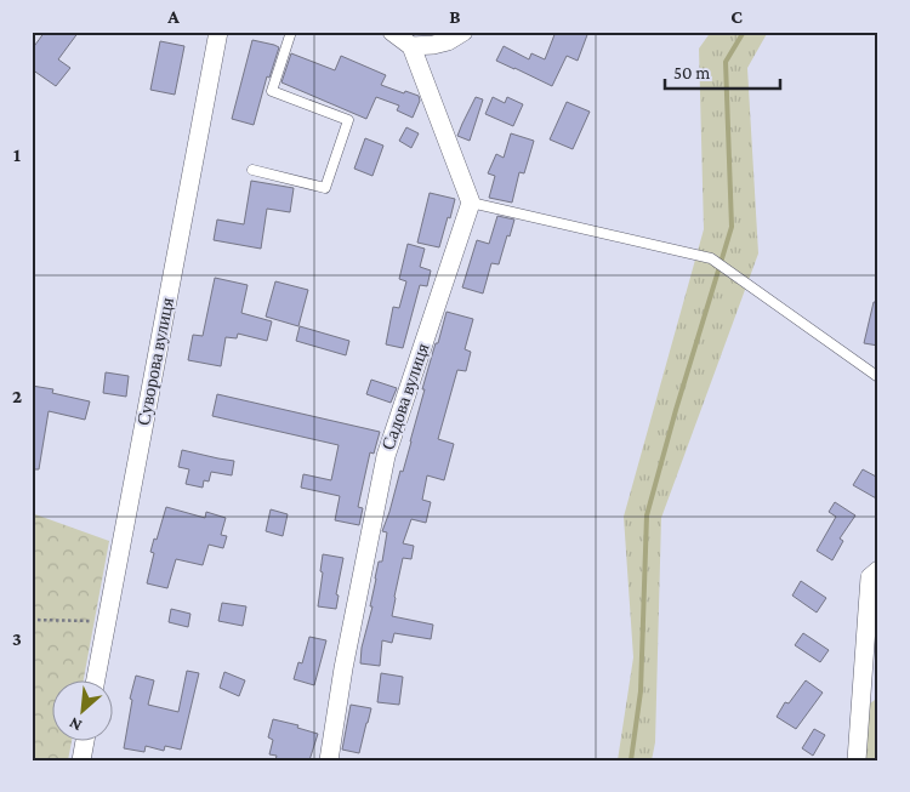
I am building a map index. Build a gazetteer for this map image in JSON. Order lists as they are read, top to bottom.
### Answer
{
  "streets": {
    "street": ["Суворова вулиця", "Садова вулиця"]
  },
  "scale_bar": "50 m",
  "north": "bottom left",
  "grid": {
    "columns": ["A", "B", "C"],
    "rows": ["1", "2", "3"]
  }
}
